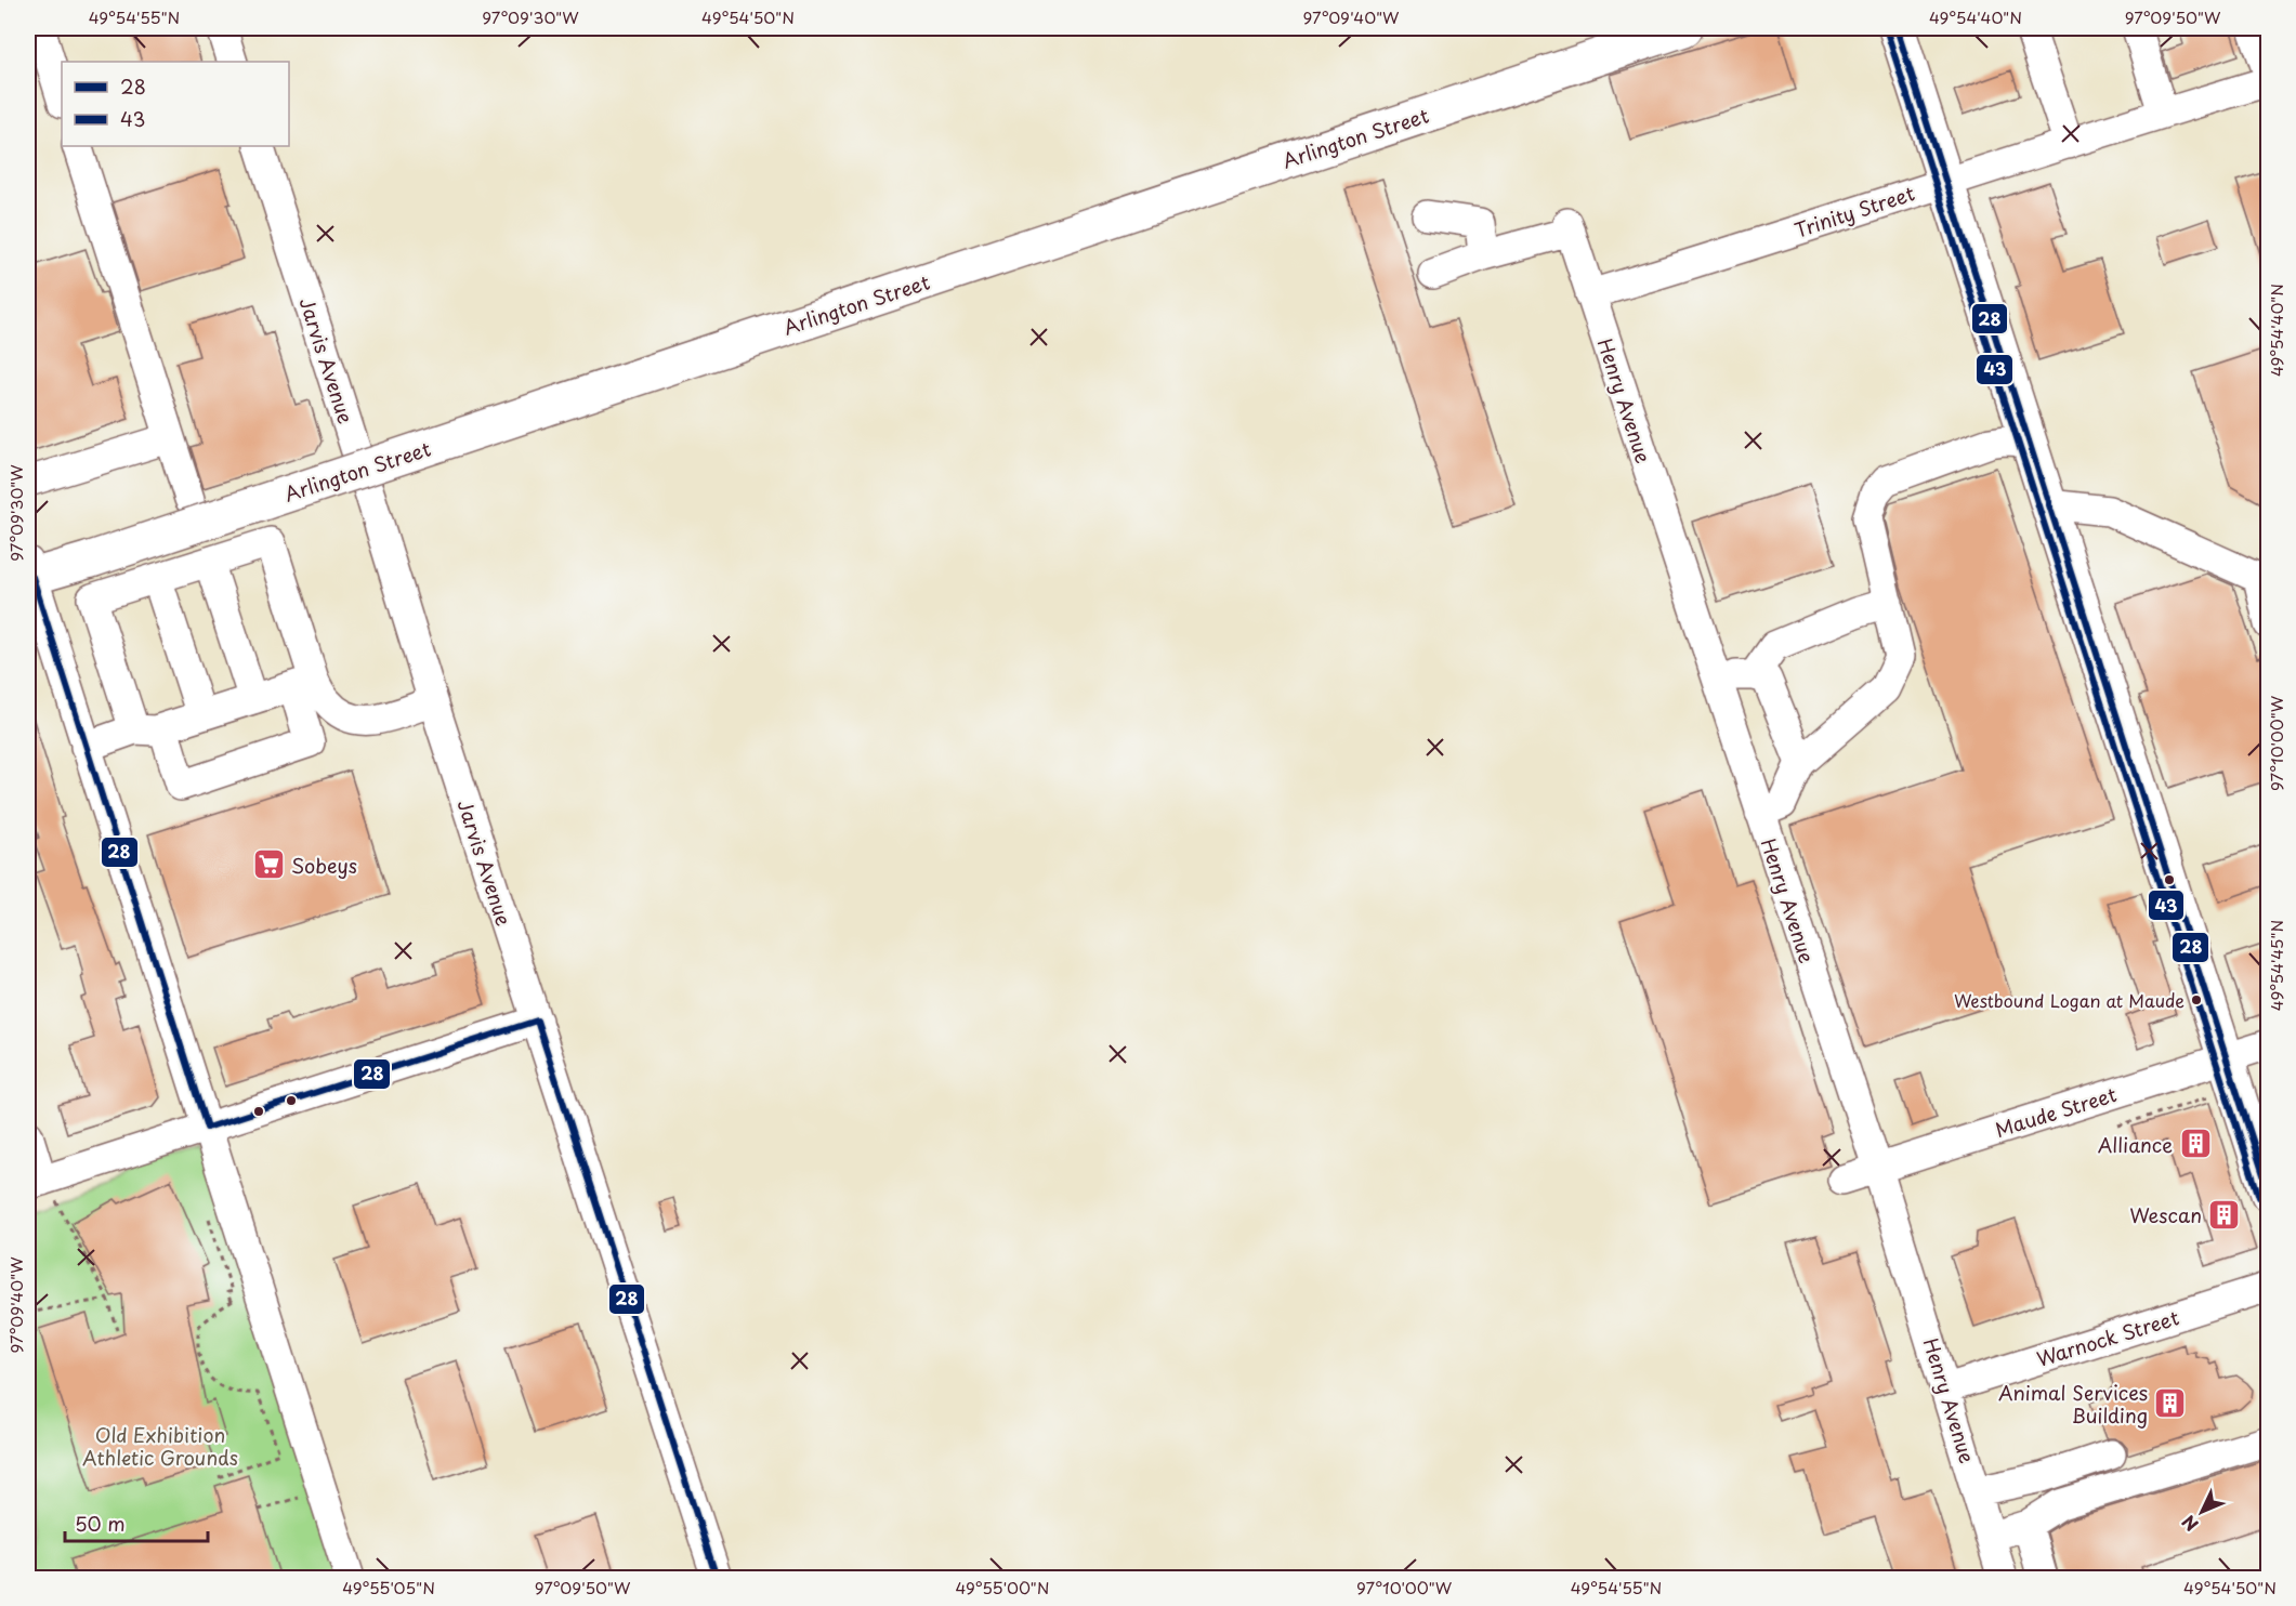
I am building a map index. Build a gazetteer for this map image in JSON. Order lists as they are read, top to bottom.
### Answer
{
  "streets": {
    "main road": ["Arlington Street"],
    "street": [
      "Trinity Street",
      "Jarvis Avenue",
      "Henry Avenue",
      "Maude Street",
      "Warnock Street"
    ]
  },
  "crossings": [
    ["Trinity Street", "Henry Avenue"],
    ["Henry Avenue", "Maude Street"],
    ["Henry Avenue", "Warnock Street"]
  ],
  "parks": ["Old Exhibition Athletic Grounds"],
  "places": {
    "supermarket": ["Sobeys"],
    "other": ["Westbound Logan at Maude"],
    "building": ["Alliance", "Wescan", "Animal Services Building"]
  },
  "lines": ["transit line 28", "transit line 43"],
  "legend": ["28", "43"],
  "scale_bar": "50 m",
  "north": "bottom left",
  "coordinates": [
    "49°54'55\"N",
    "97°09'30\"W",
    "49°54'50\"N",
    "97°09'40\"W",
    "49°54'40\"N",
    "97°09'50\"W",
    "97°10'00\"W",
    "49°54'45\"N",
    "49°55'05\"N",
    "49°55'00\"N"
  ]
}
